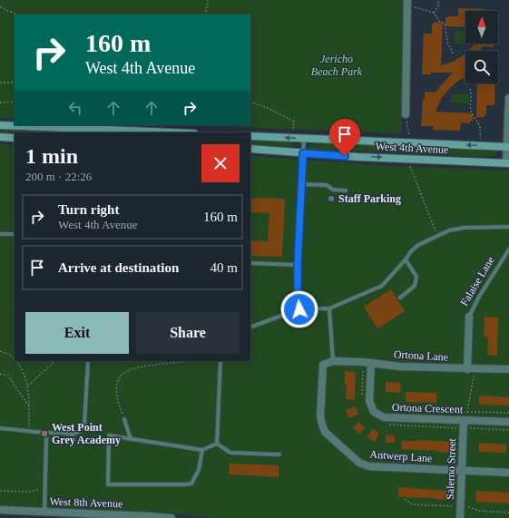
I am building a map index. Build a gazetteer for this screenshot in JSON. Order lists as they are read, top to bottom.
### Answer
{
  "streets": {
    "main road": ["West 4th Avenue"],
    "street": [
      "Falaise Lane",
      "Ortona Lane",
      "Ortona Crescent",
      "Antwerp Lane",
      "Salerno Street",
      "West 8th Avenue"
    ]
  },
  "crossings": [
    ["Falaise Lane", "Ortona Lane"],
    ["Ortona Lane", "Ortona Crescent"],
    ["Ortona Lane", "Antwerp Lane"],
    ["Ortona Crescent", "Salerno Street"],
    ["Antwerp Lane", "Salerno Street"]
  ],
  "parks": ["Jericho Beach Park"],
  "places": ["Staff Parking", "West Point Grey Academy"],
  "north": "top",
  "page": {
    "turn": ["160 m", "West 4th Avenue"],
    "heading": ["1 min", "200 m · 22:26"],
    "list": [
      {
        "name": "Turn right",
        "note": "West 4th Avenue",
        "value": "160 m"
      },
      {
        "name": "Arrive at destination",
        "value": "40 m"
      }
    ],
    "buttons": ["Exit", "Share"]
  }
}
